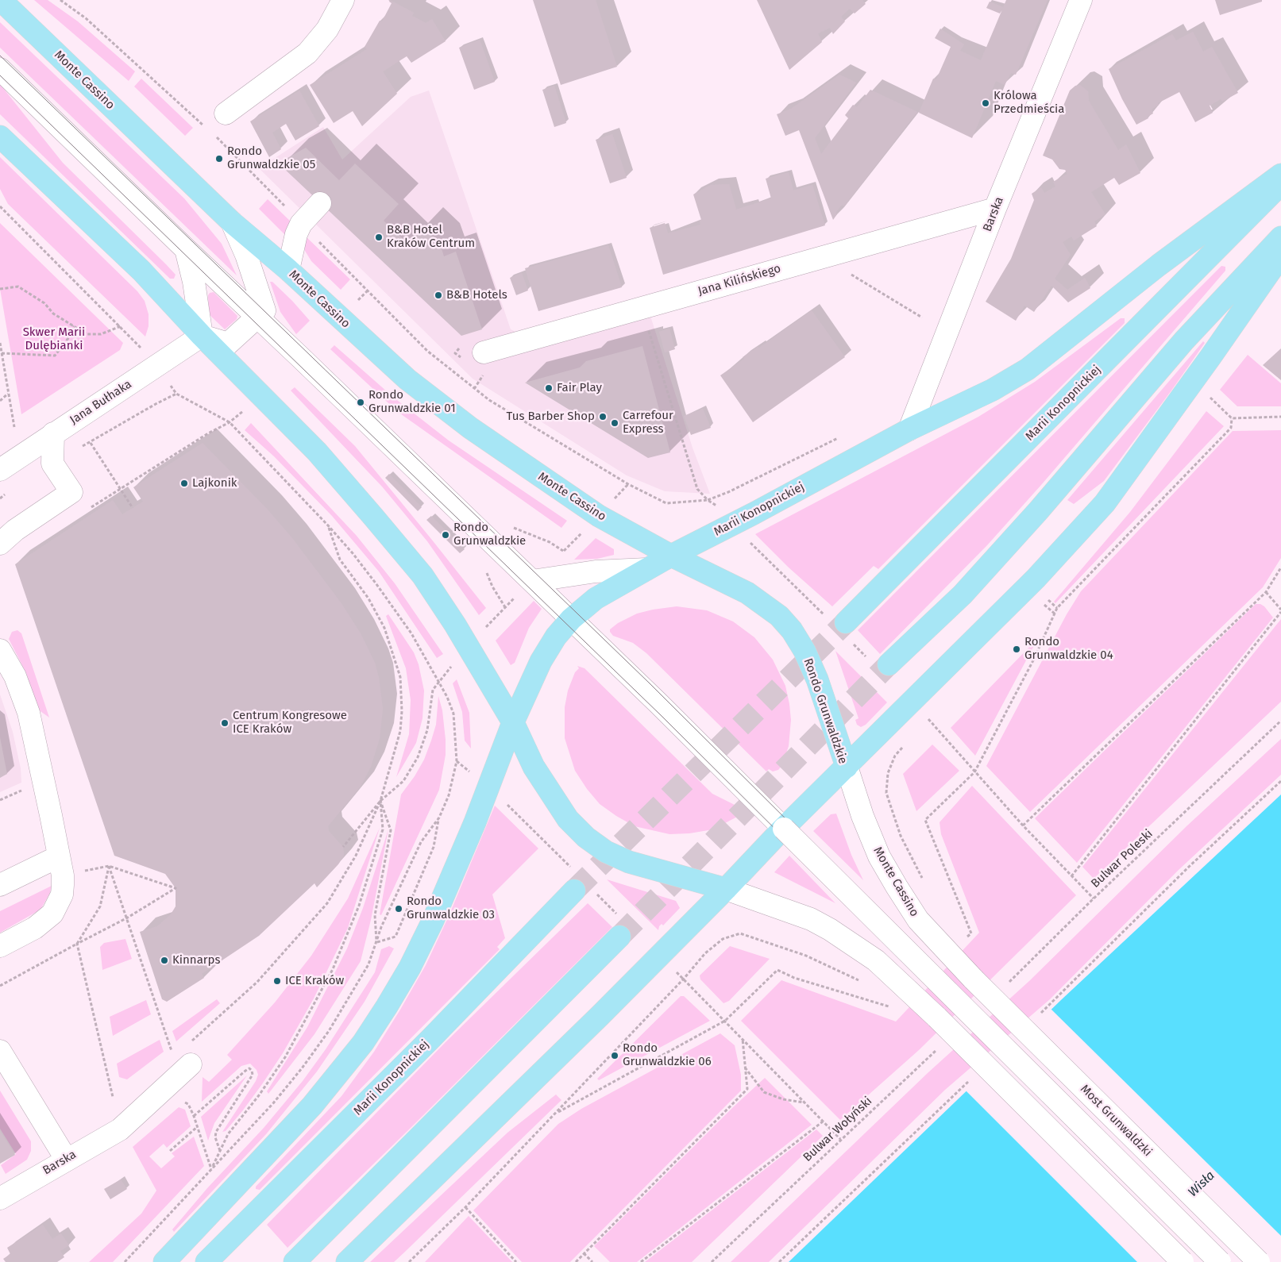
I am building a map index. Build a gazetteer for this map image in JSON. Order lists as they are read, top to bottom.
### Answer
{
  "streets": {
    "main road": ["Monte Cassino", "Marii Konopnickiej", "Rondo Grunwaldzkie"],
    "street": [
      "Barska",
      "Jana Kilińskiego",
      "Jana Bułhaka",
      "Most Grunwaldzki"
    ],
    "path": ["Bulwar Poleski", "Bulwar Wołyński"]
  },
  "crossings": [
    ["Monte Cassino", "Marii Konopnickiej"],
    ["Monte Cassino", "Rondo Grunwaldzkie"],
    ["Monte Cassino", "Most Grunwaldzki"],
    ["Barska", "Jana Kilińskiego"],
    ["Barska", "Marii Konopnickiej"],
    ["Marii Konopnickiej", "Rondo Grunwaldzkie"]
  ],
  "water": ["Wisła"],
  "parks": ["Skwer Marii Dulębianki"],
  "places": [
    "Królowa Przedmieścia",
    "Rondo Grunwaldzkie 05",
    "B&B Hotel Kraków Centrum",
    "B&B Hotels",
    "Fair Play",
    "Rondo Grunwaldzkie 01",
    "Tus Barber Shop",
    "Carrefour Express",
    "Lajkonik",
    "Rondo Grunwaldzkie",
    "Rondo Grunwaldzkie 04",
    "Centrum Kongresowe ICE Kraków",
    "Rondo Grunwaldzkie 03",
    "Kinnarps",
    "ICE Kraków",
    "Rondo Grunwaldzkie 06"
  ]
}
